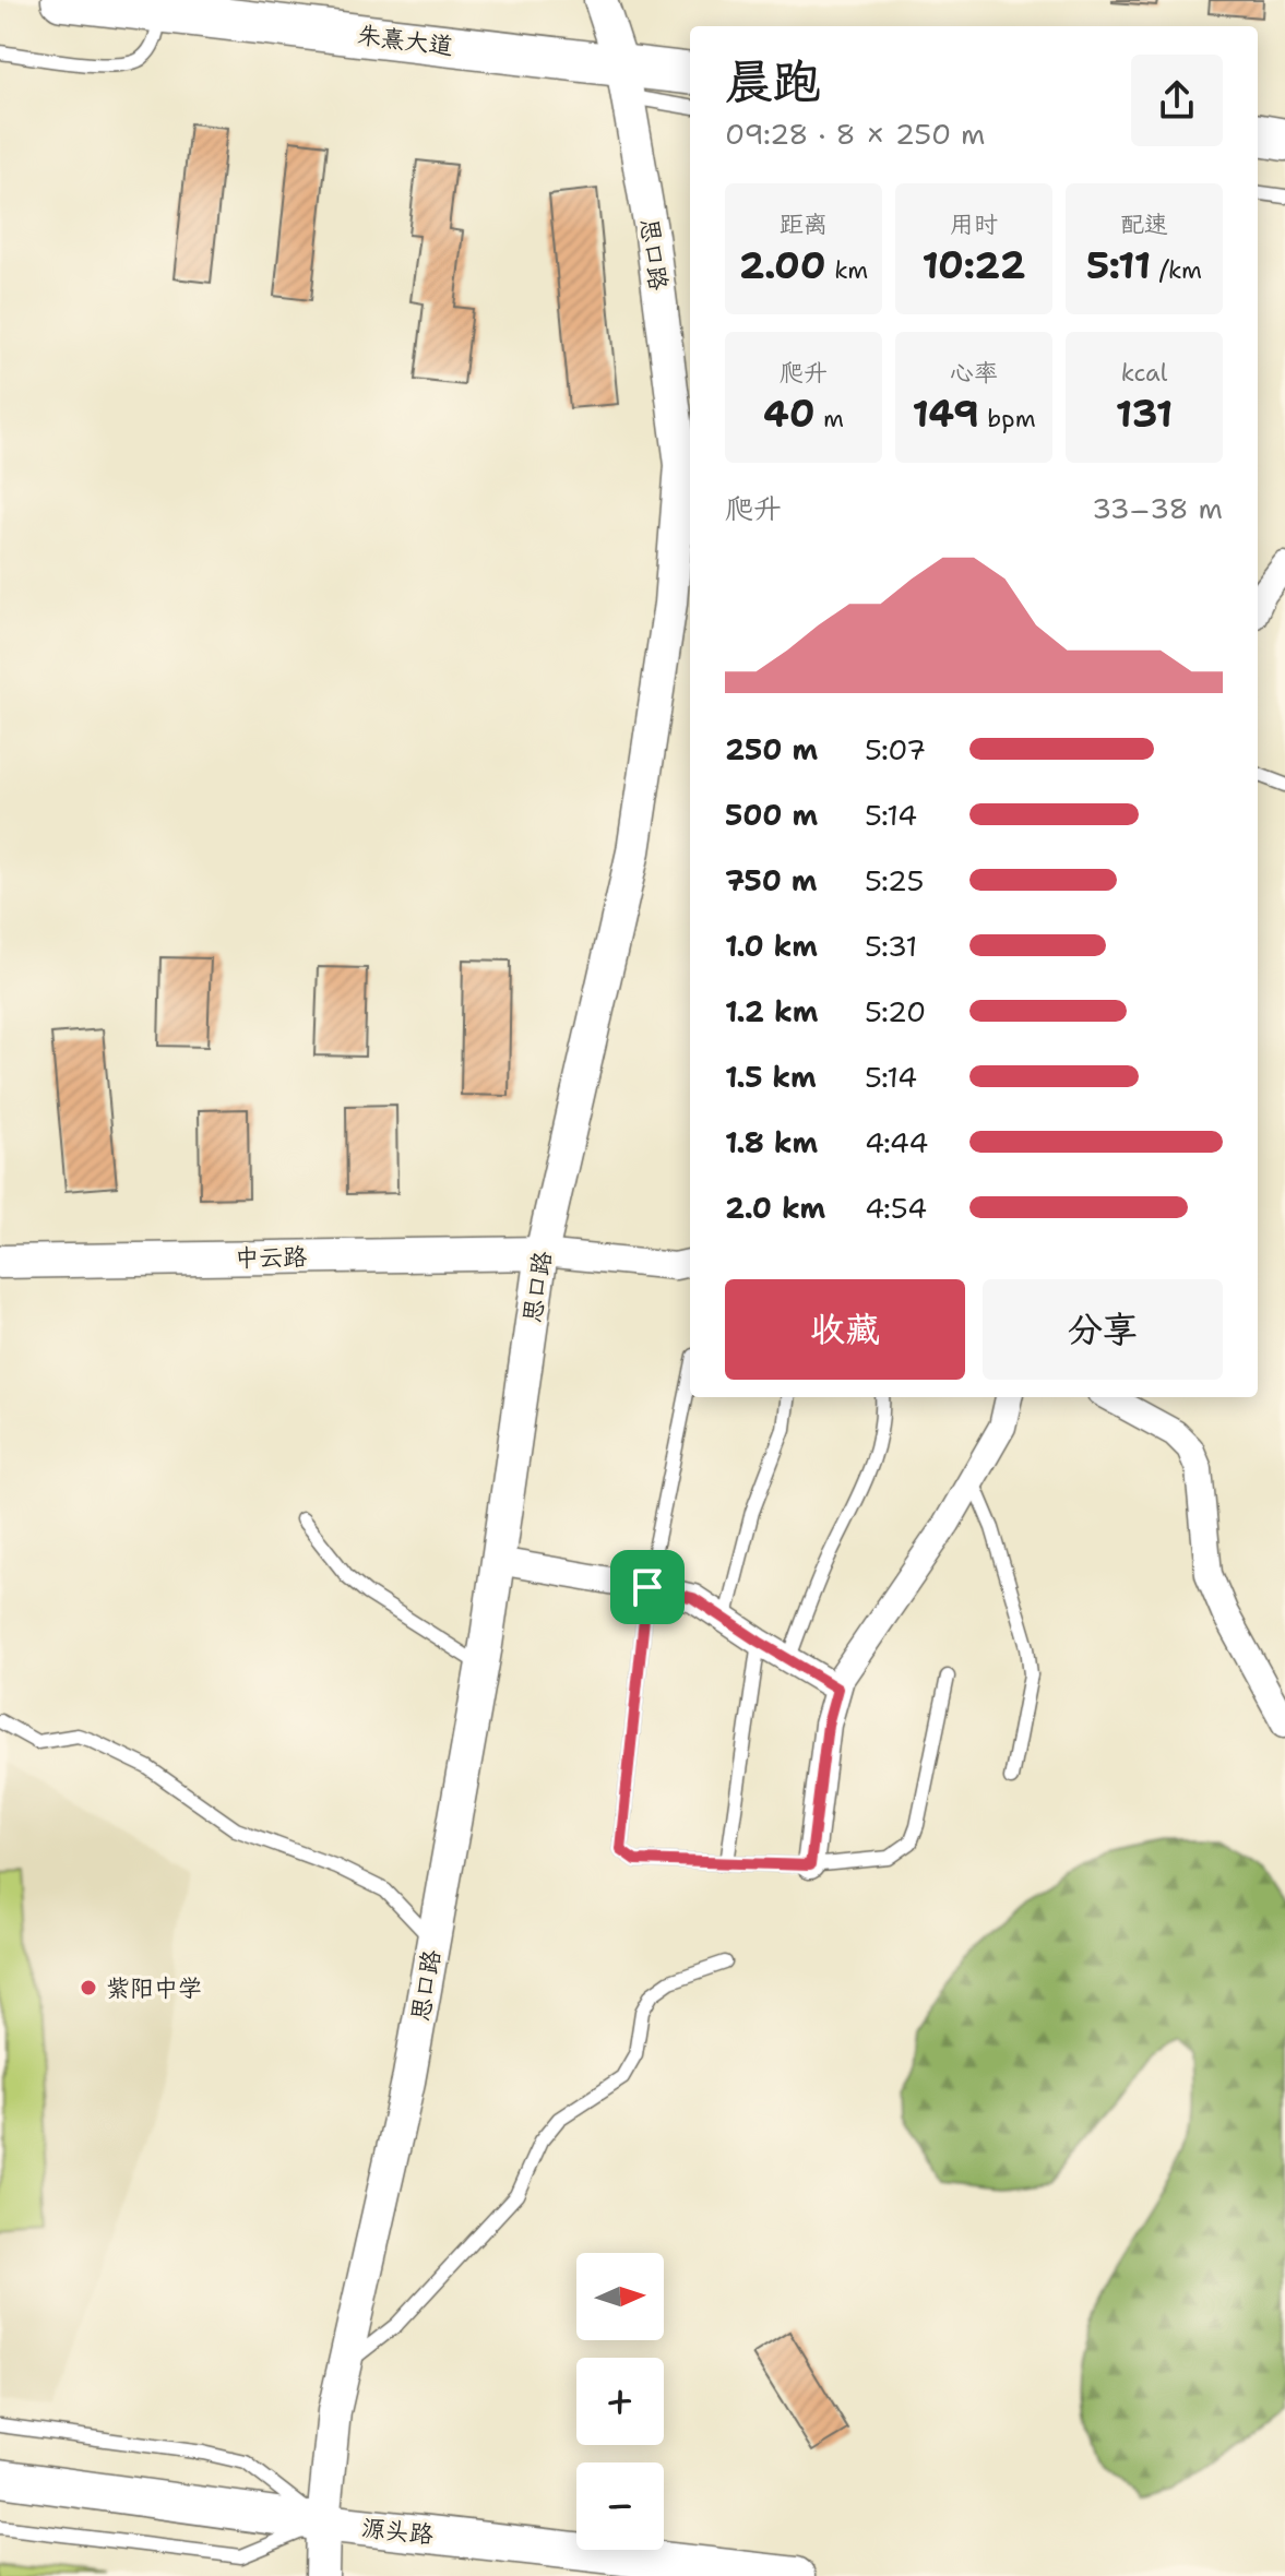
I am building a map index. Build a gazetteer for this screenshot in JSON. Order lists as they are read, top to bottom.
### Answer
{
  "streets": {
    "main road": ["朱熹大道", "源头路"],
    "street": ["思口路", "中云路"]
  },
  "crossings": [
    ["朱熹大道", "思口路"],
    ["思口路", "中云路"],
    ["思口路", "源头路"]
  ],
  "places": ["紫阳中学"],
  "north": "right",
  "page": {
    "heading": ["晨跑", "09:28 · 8 × 250 m"],
    "stats": [
      ["距离", "2.00 km"],
      ["用时", "10:22"],
      ["配速", "5:11 /km"],
      ["爬升", "40 m"],
      ["心率", "149 bpm"],
      ["kcal", "131"]
    ],
    "chart": ["爬升", "33–38 m"],
    "list": [
      {
        "name": "250 m",
        "note": "5:07"
      },
      {
        "name": "500 m",
        "note": "5:14"
      },
      {
        "name": "750 m",
        "note": "5:25"
      },
      {
        "name": "1.0 km",
        "note": "5:31"
      },
      {
        "name": "1.2 km",
        "note": "5:20"
      },
      {
        "name": "1.5 km",
        "note": "5:14"
      },
      {
        "name": "1.8 km",
        "note": "4:44"
      },
      {
        "name": "2.0 km",
        "note": "4:54"
      }
    ],
    "buttons": ["收藏", "分享"],
    "map_buttons": ["+", "−"]
  }
}
